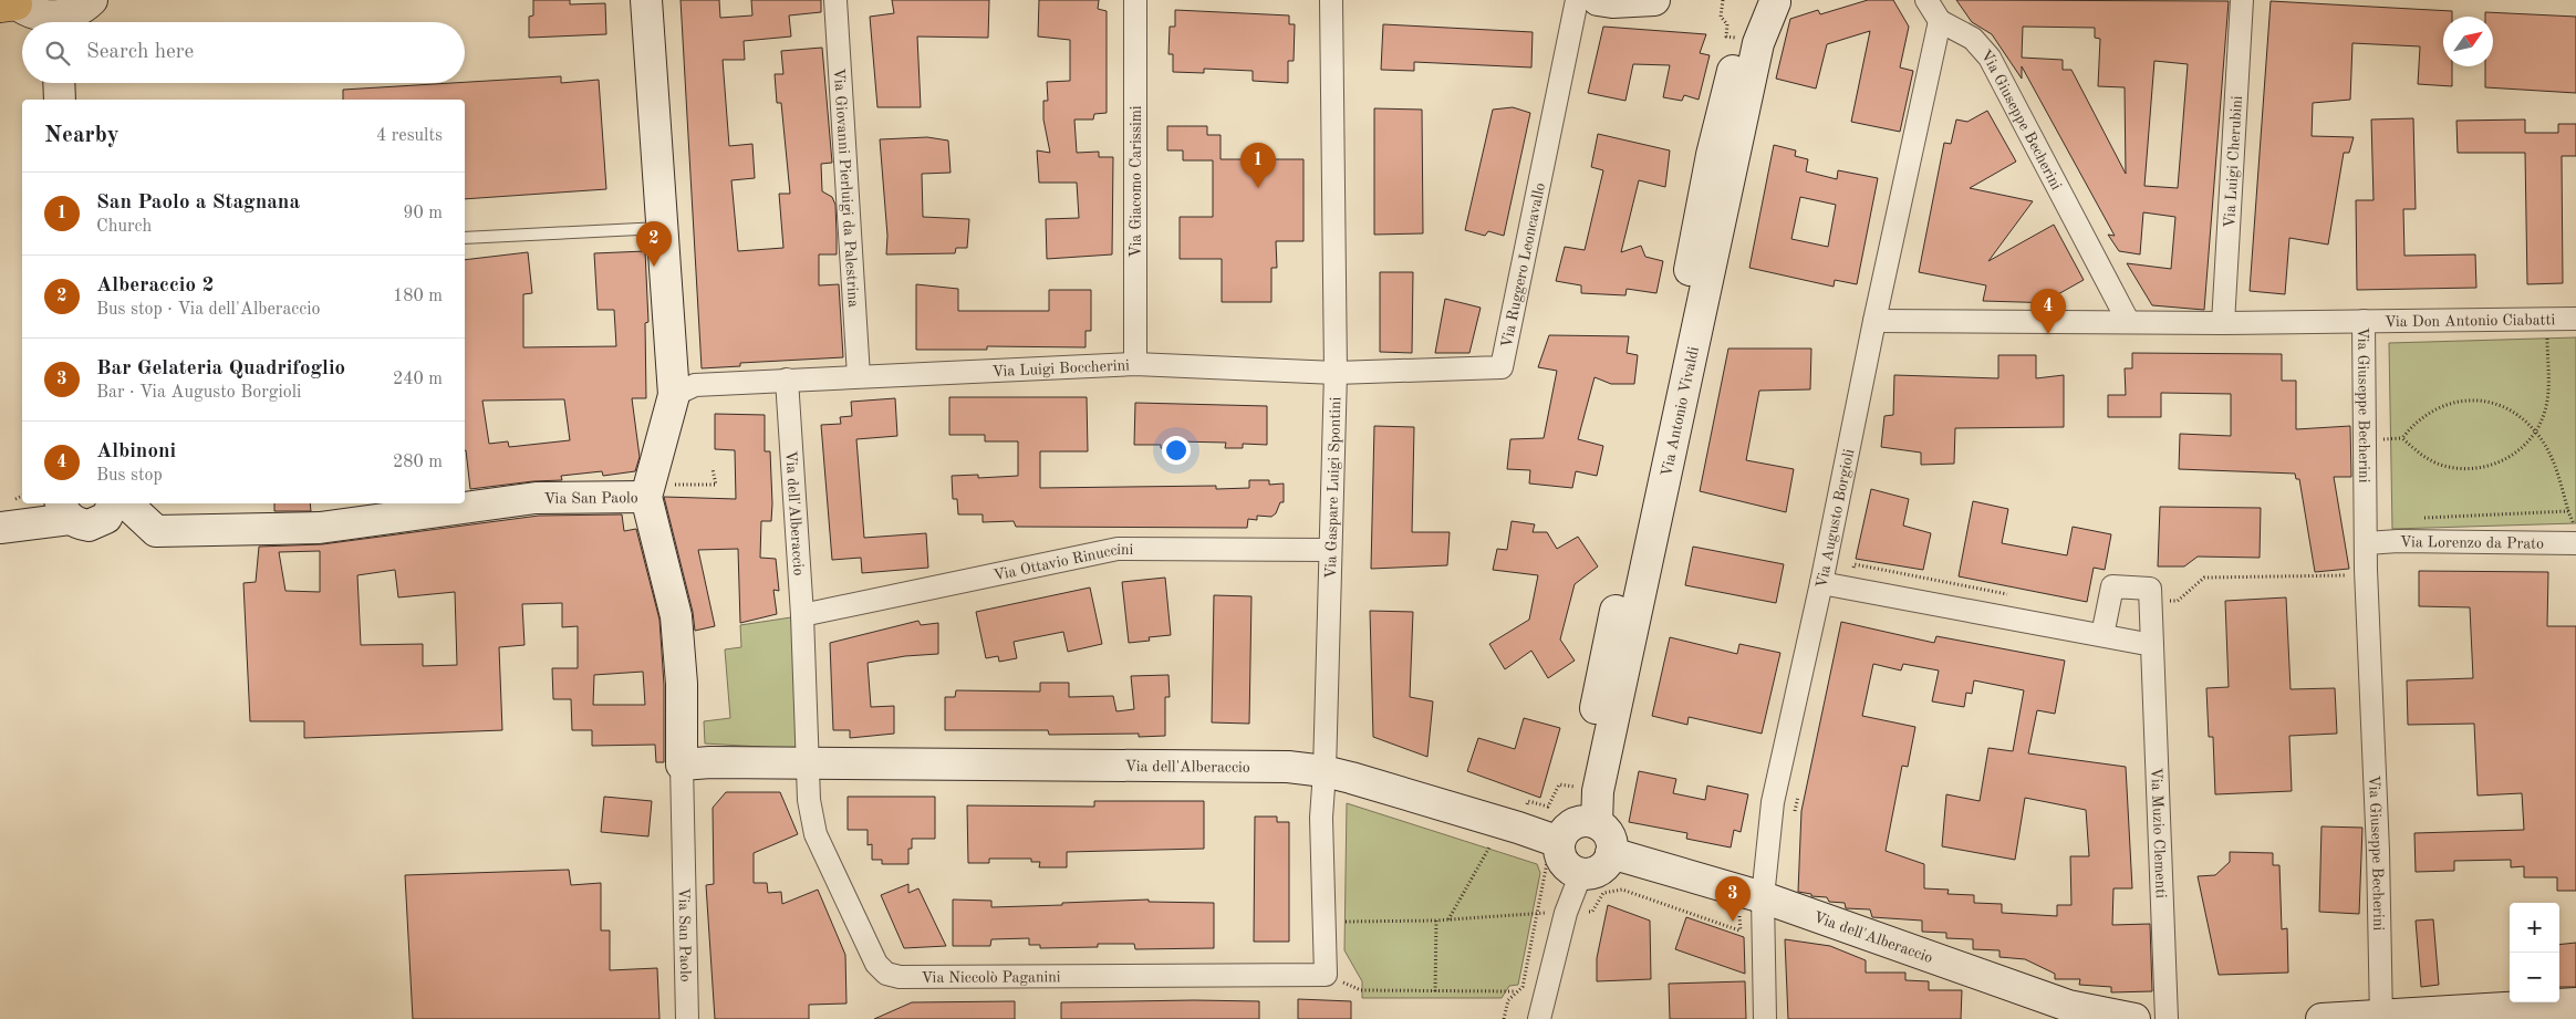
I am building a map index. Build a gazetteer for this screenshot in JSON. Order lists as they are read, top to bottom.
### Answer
{
  "streets": {
    "street": [
      "Via Giuseppe Becherini",
      "Via Luigi Cherubini",
      "Via Giacomo Carissimi",
      "Via Giovanni Pierluigi da Palestrina",
      "Via Ruggero Leoncavallo",
      "Via Don Antonio Ciabatti",
      "Via Luigi Boccherini",
      "Via Antonio Vivaldi",
      "Via Gaspare Luigi Spontini",
      "Via San Paolo",
      "Via dell'Alberaccio",
      "Via Augusto Borgioli",
      "Via Lorenzo da Prato",
      "Via Ottavio Rinuccini",
      "Via Muzio Clementi",
      "Via Niccolò Paganini"
    ]
  },
  "crossings": [
    ["Via Giuseppe Becherini", "Via Luigi Cherubini"],
    ["Via Giuseppe Becherini", "Via Don Antonio Ciabatti"],
    ["Via Giuseppe Becherini", "Via Augusto Borgioli"],
    ["Via Giuseppe Becherini", "Via Lorenzo da Prato"],
    ["Via Giacomo Carissimi", "Via Luigi Boccherini"],
    ["Via Giovanni Pierluigi da Palestrina", "Via Luigi Boccherini"],
    ["Via Ruggero Leoncavallo", "Via Luigi Boccherini"],
    ["Via Ruggero Leoncavallo", "Via Gaspare Luigi Spontini"],
    ["Via Luigi Boccherini", "Via Gaspare Luigi Spontini"],
    ["Via Luigi Boccherini", "Via dell'Alberaccio"],
    ["Via Gaspare Luigi Spontini", "Via dell'Alberaccio"],
    ["Via Gaspare Luigi Spontini", "Via Ottavio Rinuccini"],
    ["Via Gaspare Luigi Spontini", "Via Niccolò Paganini"],
    ["Via San Paolo", "Via dell'Alberaccio"],
    ["Via dell'Alberaccio", "Via Augusto Borgioli"],
    ["Via dell'Alberaccio", "Via Ottavio Rinuccini"],
    ["Via dell'Alberaccio", "Via Niccolò Paganini"]
  ],
  "north": "top right",
  "page": {
    "search": "Search here",
    "heading": ["Nearby", "4 results"],
    "pins": [
      "1",
      "2",
      "4",
      "3"
    ],
    "list": [
      {
        "mark": "1",
        "name": "San Paolo a Stagnana",
        "note": "Church",
        "value": "90 m"
      },
      {
        "mark": "2",
        "name": "Alberaccio 2",
        "note": "Bus stop · Via dell'Alberaccio",
        "value": "180 m"
      },
      {
        "mark": "3",
        "name": "Bar Gelateria Quadrifoglio",
        "note": "Bar · Via Augusto Borgioli",
        "value": "240 m"
      },
      {
        "mark": "4",
        "name": "Albinoni",
        "note": "Bus stop",
        "value": "280 m"
      }
    ],
    "map_buttons": ["+", "−"]
  }
}
